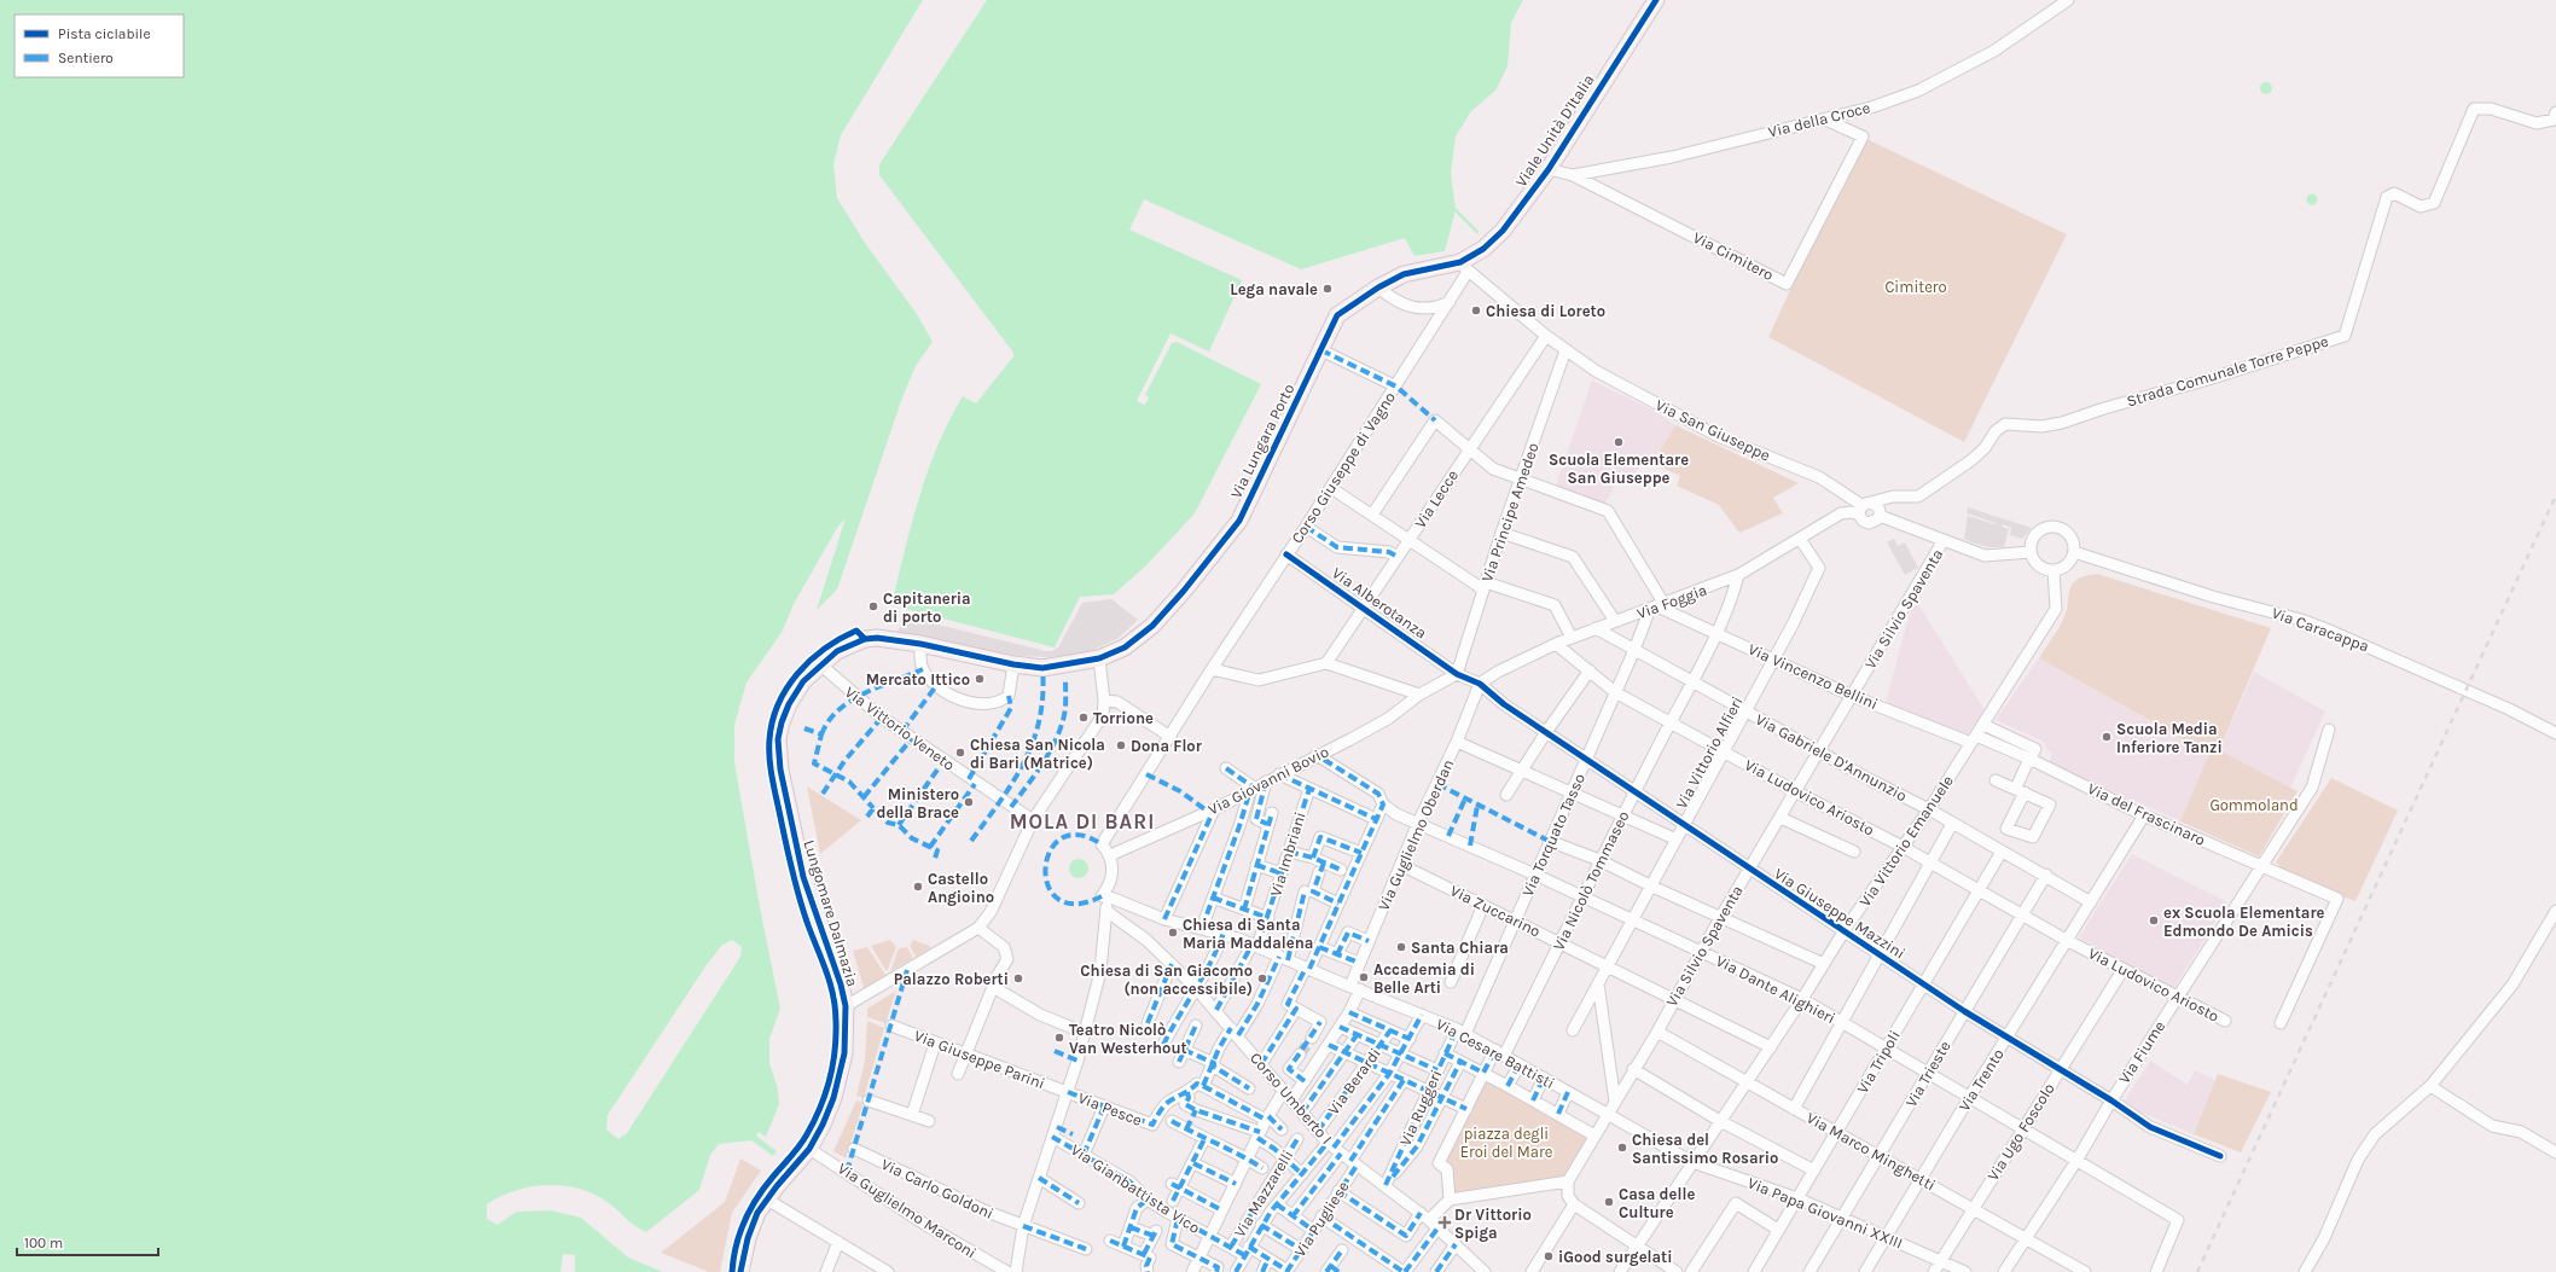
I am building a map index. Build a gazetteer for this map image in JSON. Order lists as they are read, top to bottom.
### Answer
{
  "streets": {
    "street": [
      "Via della Croce",
      "Viale Unità D'Italia",
      "Via Cimitero",
      "Strada Comunale Torre Peppe",
      "Via San Giuseppe",
      "Via Lungara Porto",
      "Corso Giuseppe di Vagno",
      "Via Lecce",
      "Via Principe Amedeo",
      "Via Foggia",
      "Via Alberotanza",
      "Via Silvio Spaventa",
      "Via Caracappa",
      "Via Vincenzo Bellini",
      "Via Vittorio Veneto",
      "Via Vittorio Alfieri",
      "Via Gabriele D'Annunzio",
      "Via Giovanni Bovio",
      "Via Ludovico Ariosto",
      "Via del Frascinaro",
      "Via Guglielmo Oberdan",
      "Via Torquato Tasso",
      "Via Vittorio Emanuele",
      "Via Imbriani",
      "Via Nicolò Tommaseo",
      "Via Zuccarino",
      "Lungomare Dalmazia",
      "Via Giuseppe Mazzini",
      "Via Dante Alighieri",
      "Via Fiume",
      "Via Cesare Battisti",
      "Via Giuseppe Parini",
      "Via Tripoli",
      "Via Trieste",
      "Via Trento",
      "Via Berardi",
      "Corso Umberto I",
      "Via Ruggeri",
      "Via Pesce",
      "Via Ugo Foscolo",
      "Via Marco Minghetti",
      "Via Carlo Goldoni",
      "Via Gianbattista Vico",
      "Via Mazzarelli",
      "Via Guglielmo Marconi",
      "Via Papa Giovanni XXIII",
      "Via Pugliese"
    ]
  },
  "crossings": [
    ["Via della Croce", "Viale Unità D'Italia"],
    ["Via della Croce", "Via Cimitero"],
    ["Viale Unità D'Italia", "Via San Giuseppe"],
    ["Viale Unità D'Italia", "Via Lungara Porto"],
    ["Viale Unità D'Italia", "Corso Giuseppe di Vagno"],
    ["Strada Comunale Torre Peppe", "Via San Giuseppe"],
    ["Strada Comunale Torre Peppe", "Via Foggia"],
    ["Via San Giuseppe", "Via Lungara Porto"],
    ["Via San Giuseppe", "Corso Giuseppe di Vagno"],
    ["Via San Giuseppe", "Via Lecce"],
    ["Via San Giuseppe", "Via Principe Amedeo"],
    ["Via San Giuseppe", "Via Foggia"],
    ["Via San Giuseppe", "Via Silvio Spaventa"],
    ["Via San Giuseppe", "Via Caracappa"],
    ["Via San Giuseppe", "Via Vittorio Emanuele"],
    ["Via Lungara Porto", "Corso Giuseppe di Vagno"],
    ["Via Lungara Porto", "Lungomare Dalmazia"],
    ["Corso Giuseppe di Vagno", "Via Alberotanza"],
    ["Corso Giuseppe di Vagno", "Via Giovanni Bovio"],
    ["Via Lecce", "Via Alberotanza"],
    ["Via Principe Amedeo", "Via Alberotanza"],
    ["Via Principe Amedeo", "Via Giovanni Bovio"],
    ["Via Principe Amedeo", "Via Giuseppe Mazzini"],
    ["Via Foggia", "Via Vincenzo Bellini"],
    ["Via Foggia", "Via Vittorio Alfieri"],
    ["Via Foggia", "Via Gabriele D'Annunzio"],
    ["Via Foggia", "Via Ludovico Ariosto"],
    ["Via Foggia", "Via Guglielmo Oberdan"],
    ["Via Foggia", "Via Torquato Tasso"],
    ["Via Foggia", "Via Nicolò Tommaseo"],
    ["Via Foggia", "Via Giuseppe Mazzini"],
    ["Via Alberotanza", "Via Giovanni Bovio"],
    ["Via Alberotanza", "Via Giuseppe Mazzini"],
    ["Via Silvio Spaventa", "Via Vincenzo Bellini"],
    ["Via Silvio Spaventa", "Via Gabriele D'Annunzio"],
    ["Via Silvio Spaventa", "Via Ludovico Ariosto"],
    ["Via Silvio Spaventa", "Via Zuccarino"],
    ["Via Silvio Spaventa", "Via Giuseppe Mazzini"],
    ["Via Silvio Spaventa", "Via Dante Alighieri"],
    ["Via Silvio Spaventa", "Via Cesare Battisti"],
    ["Via Silvio Spaventa", "Via Marco Minghetti"],
    ["Via Silvio Spaventa", "Via Papa Giovanni XXIII"],
    ["Via Caracappa", "Via Vittorio Emanuele"],
    ["Via Vincenzo Bellini", "Via Vittorio Alfieri"],
    ["Via Vincenzo Bellini", "Via del Frascinaro"],
    ["Via Vincenzo Bellini", "Via Torquato Tasso"],
    ["Via Vincenzo Bellini", "Via Vittorio Emanuele"],
    ["Via Vincenzo Bellini", "Via Nicolò Tommaseo"],
    ["Via Vittorio Veneto", "Lungomare Dalmazia"],
    ["Via Vittorio Alfieri", "Via Gabriele D'Annunzio"],
    ["Via Vittorio Alfieri", "Via Ludovico Ariosto"],
    ["Via Vittorio Alfieri", "Via Zuccarino"],
    ["Via Vittorio Alfieri", "Via Giuseppe Mazzini"],
    ["Via Vittorio Alfieri", "Via Dante Alighieri"],
    ["Via Gabriele D'Annunzio", "Via Torquato Tasso"],
    ["Via Gabriele D'Annunzio", "Via Vittorio Emanuele"],
    ["Via Gabriele D'Annunzio", "Via Nicolò Tommaseo"],
    ["Via Gabriele D'Annunzio", "Via Tripoli"],
    ["Via Gabriele D'Annunzio", "Via Trieste"],
    ["Via Gabriele D'Annunzio", "Via Trento"],
    ["Via Giovanni Bovio", "Via Giuseppe Mazzini"],
    ["Via Giovanni Bovio", "Via Dante Alighieri"],
    ["Via Ludovico Ariosto", "Via Torquato Tasso"],
    ["Via Ludovico Ariosto", "Via Vittorio Emanuele"],
    ["Via Ludovico Ariosto", "Via Nicolò Tommaseo"],
    ["Via Ludovico Ariosto", "Via Fiume"],
    ["Via Ludovico Ariosto", "Via Tripoli"],
    ["Via Ludovico Ariosto", "Via Trieste"],
    ["Via Ludovico Ariosto", "Via Trento"],
    ["Via Ludovico Ariosto", "Via Ugo Foscolo"],
    ["Via del Frascinaro", "Via Vittorio Emanuele"],
    ["Via del Frascinaro", "Via Fiume"],
    ["Via del Frascinaro", "Via Trento"],
    ["Via Guglielmo Oberdan", "Via Zuccarino"],
    ["Via Guglielmo Oberdan", "Via Giuseppe Mazzini"],
    ["Via Guglielmo Oberdan", "Via Dante Alighieri"],
    ["Via Guglielmo Oberdan", "Via Cesare Battisti"],
    ["Via Guglielmo Oberdan", "Corso Umberto I"],
    ["Via Guglielmo Oberdan", "Via Gianbattista Vico"],
    ["Via Torquato Tasso", "Via Zuccarino"],
    ["Via Torquato Tasso", "Via Giuseppe Mazzini"],
    ["Via Torquato Tasso", "Via Dante Alighieri"],
    ["Via Torquato Tasso", "Via Cesare Battisti"],
    ["Via Torquato Tasso", "Via Ruggeri"],
    ["Via Vittorio Emanuele", "Via Zuccarino"],
    ["Via Vittorio Emanuele", "Via Giuseppe Mazzini"],
    ["Via Vittorio Emanuele", "Via Dante Alighieri"],
    ["Via Vittorio Emanuele", "Via Marco Minghetti"],
    ["Via Vittorio Emanuele", "Via Papa Giovanni XXIII"],
    ["Via Imbriani", "Via Cesare Battisti"],
    ["Via Imbriani", "Corso Umberto I"],
    ["Via Nicolò Tommaseo", "Via Zuccarino"],
    ["Via Nicolò Tommaseo", "Via Giuseppe Mazzini"],
    ["Via Nicolò Tommaseo", "Via Dante Alighieri"],
    ["Via Nicolò Tommaseo", "Via Cesare Battisti"],
    ["Lungomare Dalmazia", "Via Guglielmo Marconi"],
    ["Via Giuseppe Mazzini", "Via Fiume"],
    ["Via Giuseppe Mazzini", "Via Tripoli"],
    ["Via Giuseppe Mazzini", "Via Trieste"],
    ["Via Giuseppe Mazzini", "Via Trento"],
    ["Via Giuseppe Mazzini", "Via Ugo Foscolo"],
    ["Via Dante Alighieri", "Via Fiume"],
    ["Via Dante Alighieri", "Via Tripoli"],
    ["Via Dante Alighieri", "Via Trieste"],
    ["Via Dante Alighieri", "Via Trento"],
    ["Via Dante Alighieri", "Via Ugo Foscolo"],
    ["Via Fiume", "Via Marco Minghetti"],
    ["Via Cesare Battisti", "Via Ruggeri"],
    ["Via Cesare Battisti", "Via Papa Giovanni XXIII"],
    ["Via Giuseppe Parini", "Via Pesce"],
    ["Via Tripoli", "Via Marco Minghetti"],
    ["Via Tripoli", "Via Papa Giovanni XXIII"],
    ["Via Trieste", "Via Marco Minghetti"],
    ["Via Trieste", "Via Papa Giovanni XXIII"],
    ["Via Trento", "Via Marco Minghetti"],
    ["Via Trento", "Via Papa Giovanni XXIII"],
    ["Via Berardi", "Corso Umberto I"],
    ["Corso Umberto I", "Via Ruggeri"],
    ["Corso Umberto I", "Via Pugliese"],
    ["Via Ugo Foscolo", "Via Marco Minghetti"],
    ["Via Ugo Foscolo", "Via Papa Giovanni XXIII"],
    ["Via Gianbattista Vico", "Via Mazzarelli"],
    ["Via Gianbattista Vico", "Via Pugliese"]
  ],
  "districts": ["MOLA DI BARI"],
  "parks": ["Cimitero", "Gommoland", "piazza degli Eroi del Mare"],
  "places": {
    "other": [
      "Lega navale",
      "Chiesa di Loreto",
      "Scuola Elementare San Giuseppe",
      "Capitaneria di porto",
      "Mercato Ittico",
      "Torrione",
      "Scuola Media Inferiore Tanzi",
      "Dona Flor",
      "Chiesa San Nicola di Bari (Matrice)",
      "Ministero della Brace",
      "Castello Angioino",
      "ex Scuola Elementare Edmondo De Amicis",
      "Chiesa di Santa Maria Maddalena",
      "Santa Chiara",
      "Accademia di Belle Arti",
      "Palazzo Roberti",
      "Chiesa di San Giacomo (non accessibile)",
      "Teatro Nicolò Van Westerhout",
      "Chiesa del Santissimo Rosario",
      "Casa delle Culture",
      "iGood surgelati"
    ],
    "health": ["Dr Vittorio Spiga"]
  },
  "legend": ["Pista ciclabile", "Sentiero"],
  "scale_bar": "100 m"
}
